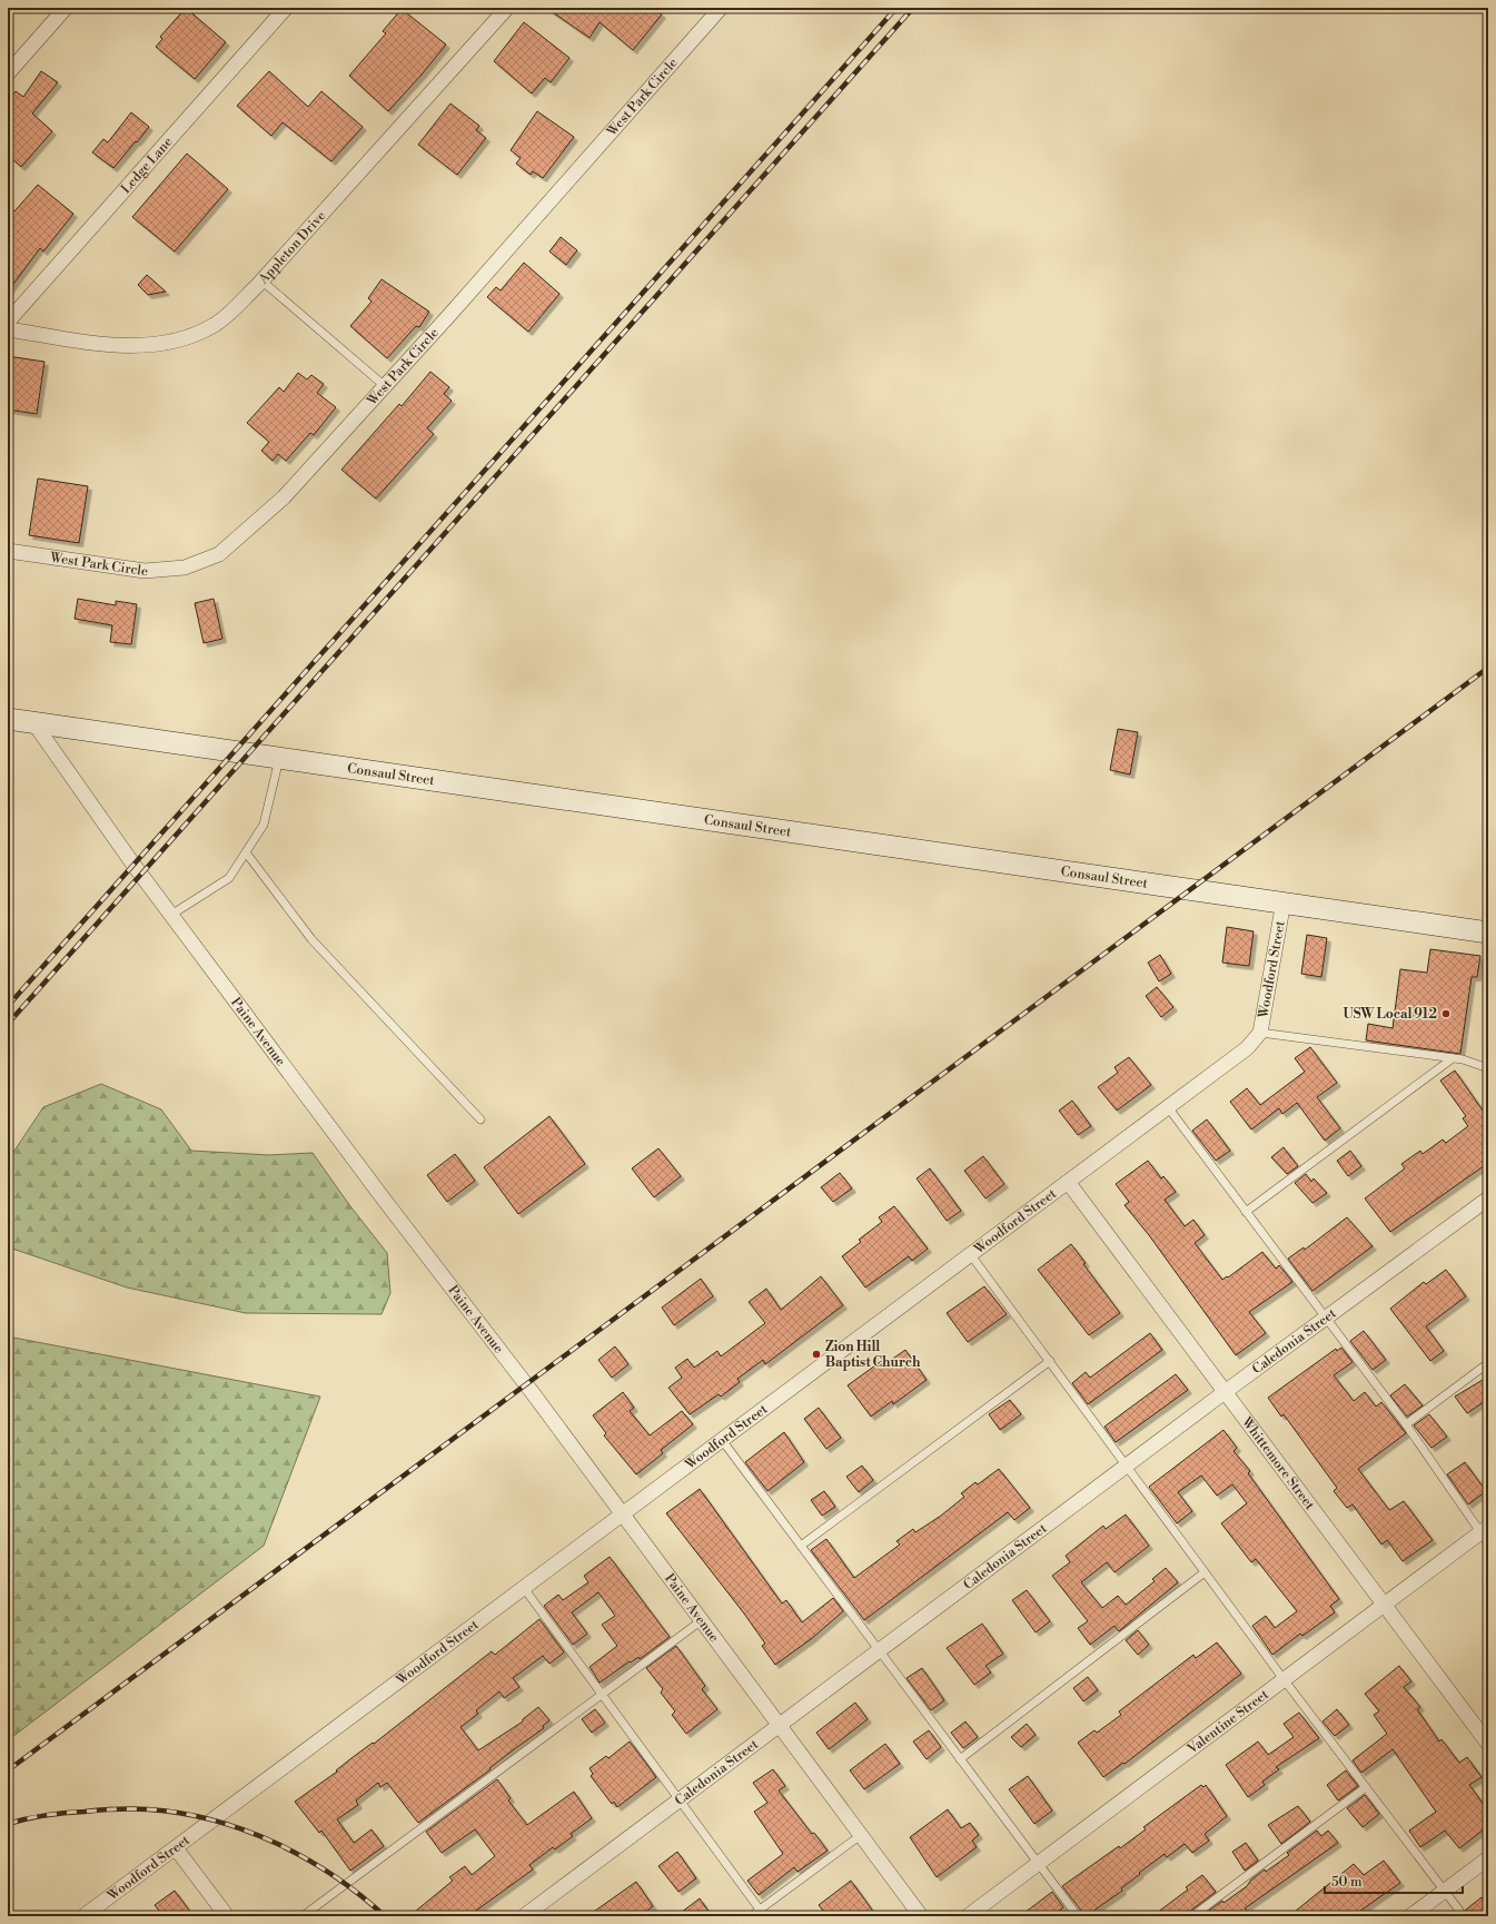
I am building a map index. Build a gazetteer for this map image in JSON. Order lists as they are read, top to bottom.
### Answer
{
  "streets": {
    "street": [
      "West Park Circle",
      "Ledge Lane",
      "Appleton Drive",
      "Consaul Street",
      "Woodford Street",
      "Paine Avenue",
      "Caledonia Street",
      "Whittemore Street",
      "Valentine Street"
    ]
  },
  "crossings": [
    ["Consaul Street", "Woodford Street"],
    ["Consaul Street", "Paine Avenue"],
    ["Woodford Street", "Paine Avenue"],
    ["Woodford Street", "Whittemore Street"],
    ["Paine Avenue", "Caledonia Street"],
    ["Caledonia Street", "Whittemore Street"],
    ["Whittemore Street", "Valentine Street"]
  ],
  "places": ["USW Local 912", "Zion Hill Baptist Church"],
  "scale_bar": "50 m"
}
